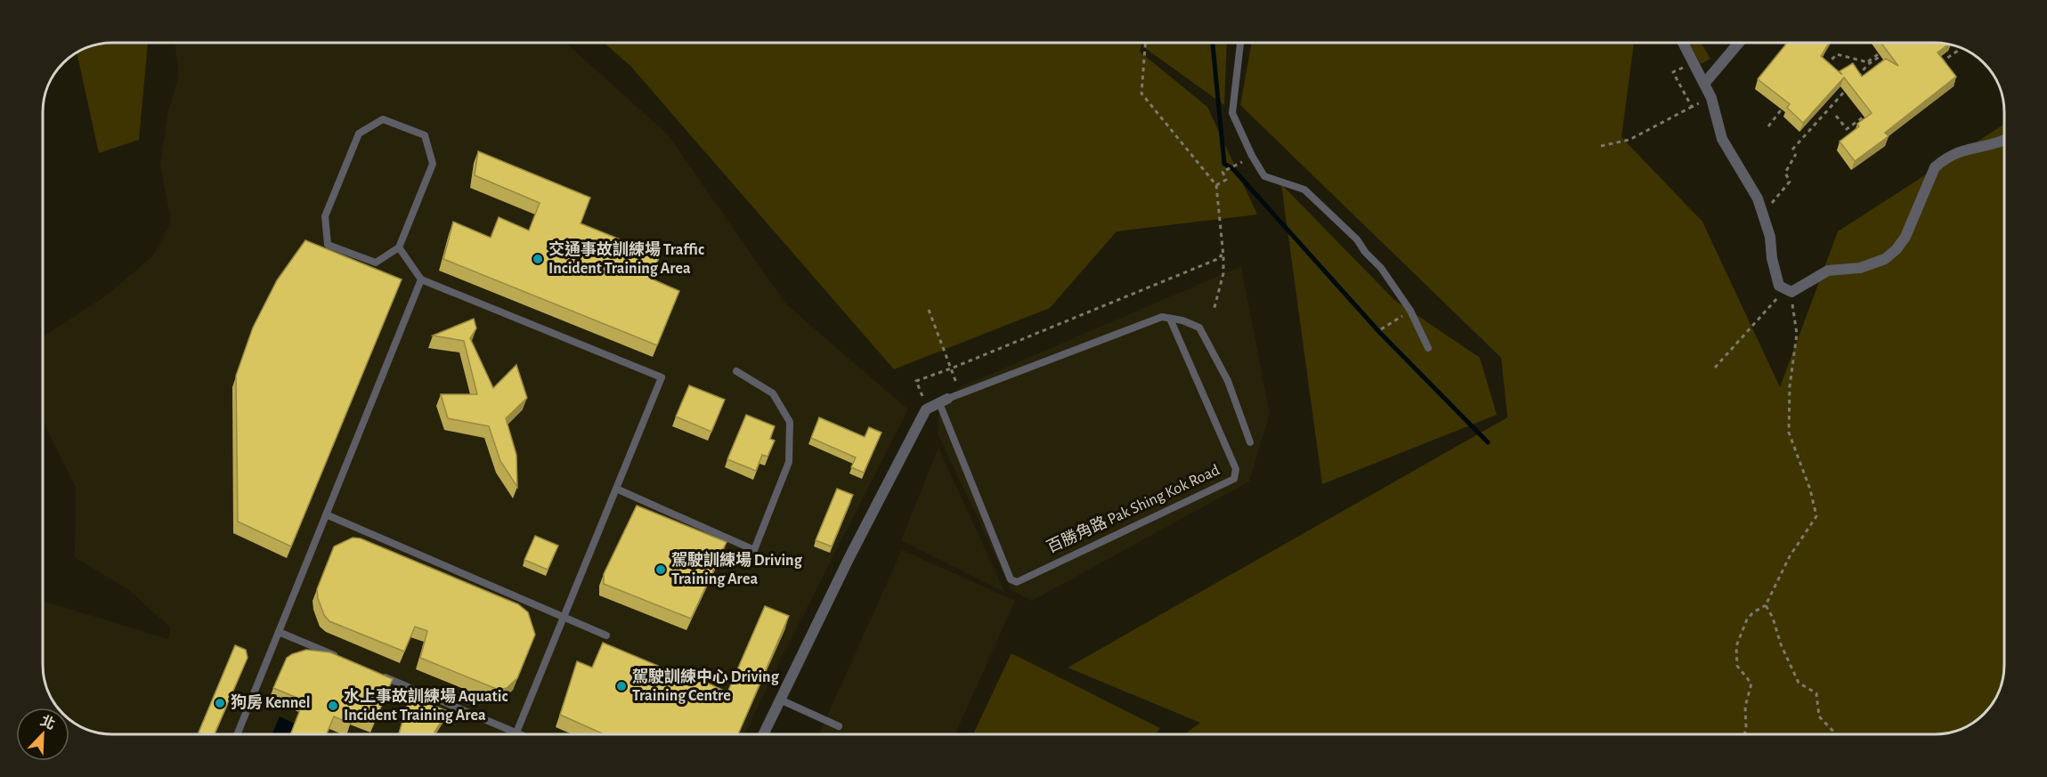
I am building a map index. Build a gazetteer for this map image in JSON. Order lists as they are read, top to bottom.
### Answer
{
  "streets": {
    "lane": ["百勝角路 Pak Shing Kok Road"]
  },
  "places": [
    "交通事故訓練場 Traffic Incident Training Area",
    "駕駛訓練場 Driving Training Area",
    "駕駛訓練中心 Driving Training Centre",
    "狗房 Kennel",
    "水上事故訓練場 Aquatic Incident Training Area"
  ],
  "north": "top right"
}
